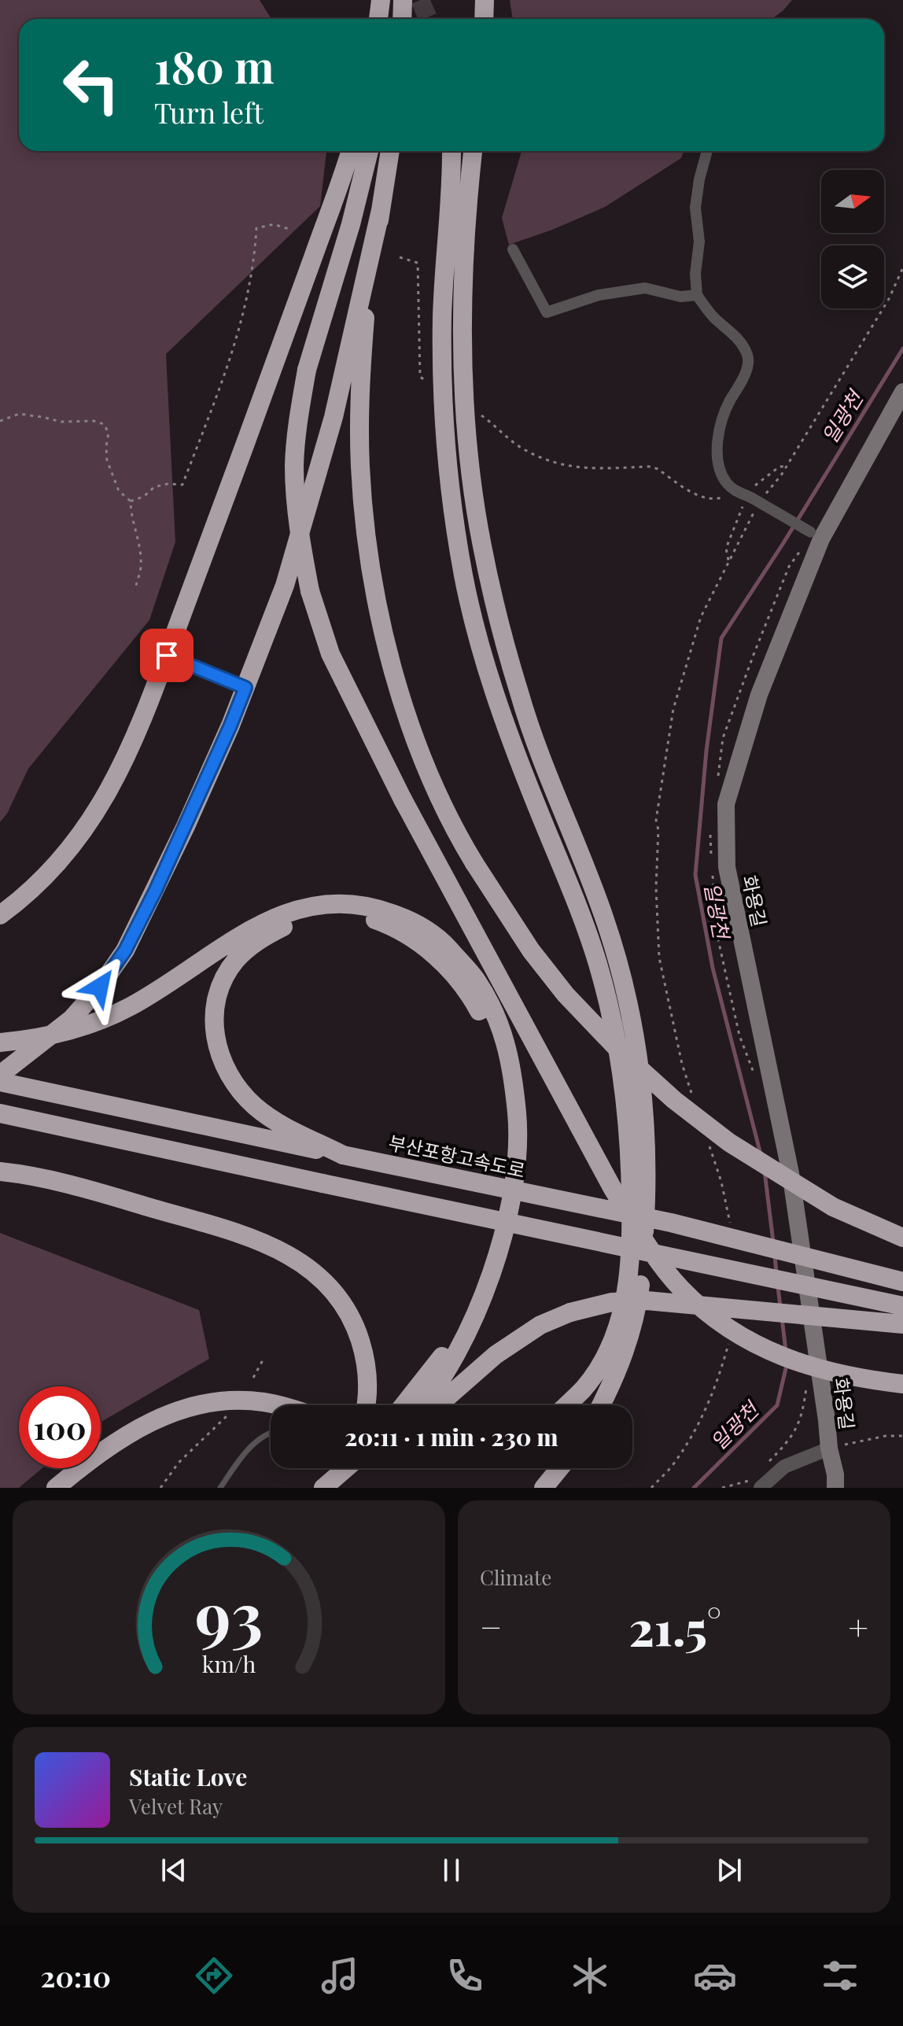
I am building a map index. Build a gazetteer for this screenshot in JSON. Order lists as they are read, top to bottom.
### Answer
{
  "streets": {
    "highway": ["부산포항고속도로"],
    "main road": ["화용길"]
  },
  "water": ["일광천"],
  "north": "right",
  "page": {
    "turn": ["180 m", "Turn left"],
    "limit": "100",
    "trip": "20:11 · 1 min · 230 m",
    "tile": "Climate",
    "heat": ["−", "21.5°", "+"],
    "song": ["Static Love", "Velvet Ray"],
    "tabs": "20:10",
    "gauge": ["93", "km/h"]
  }
}
